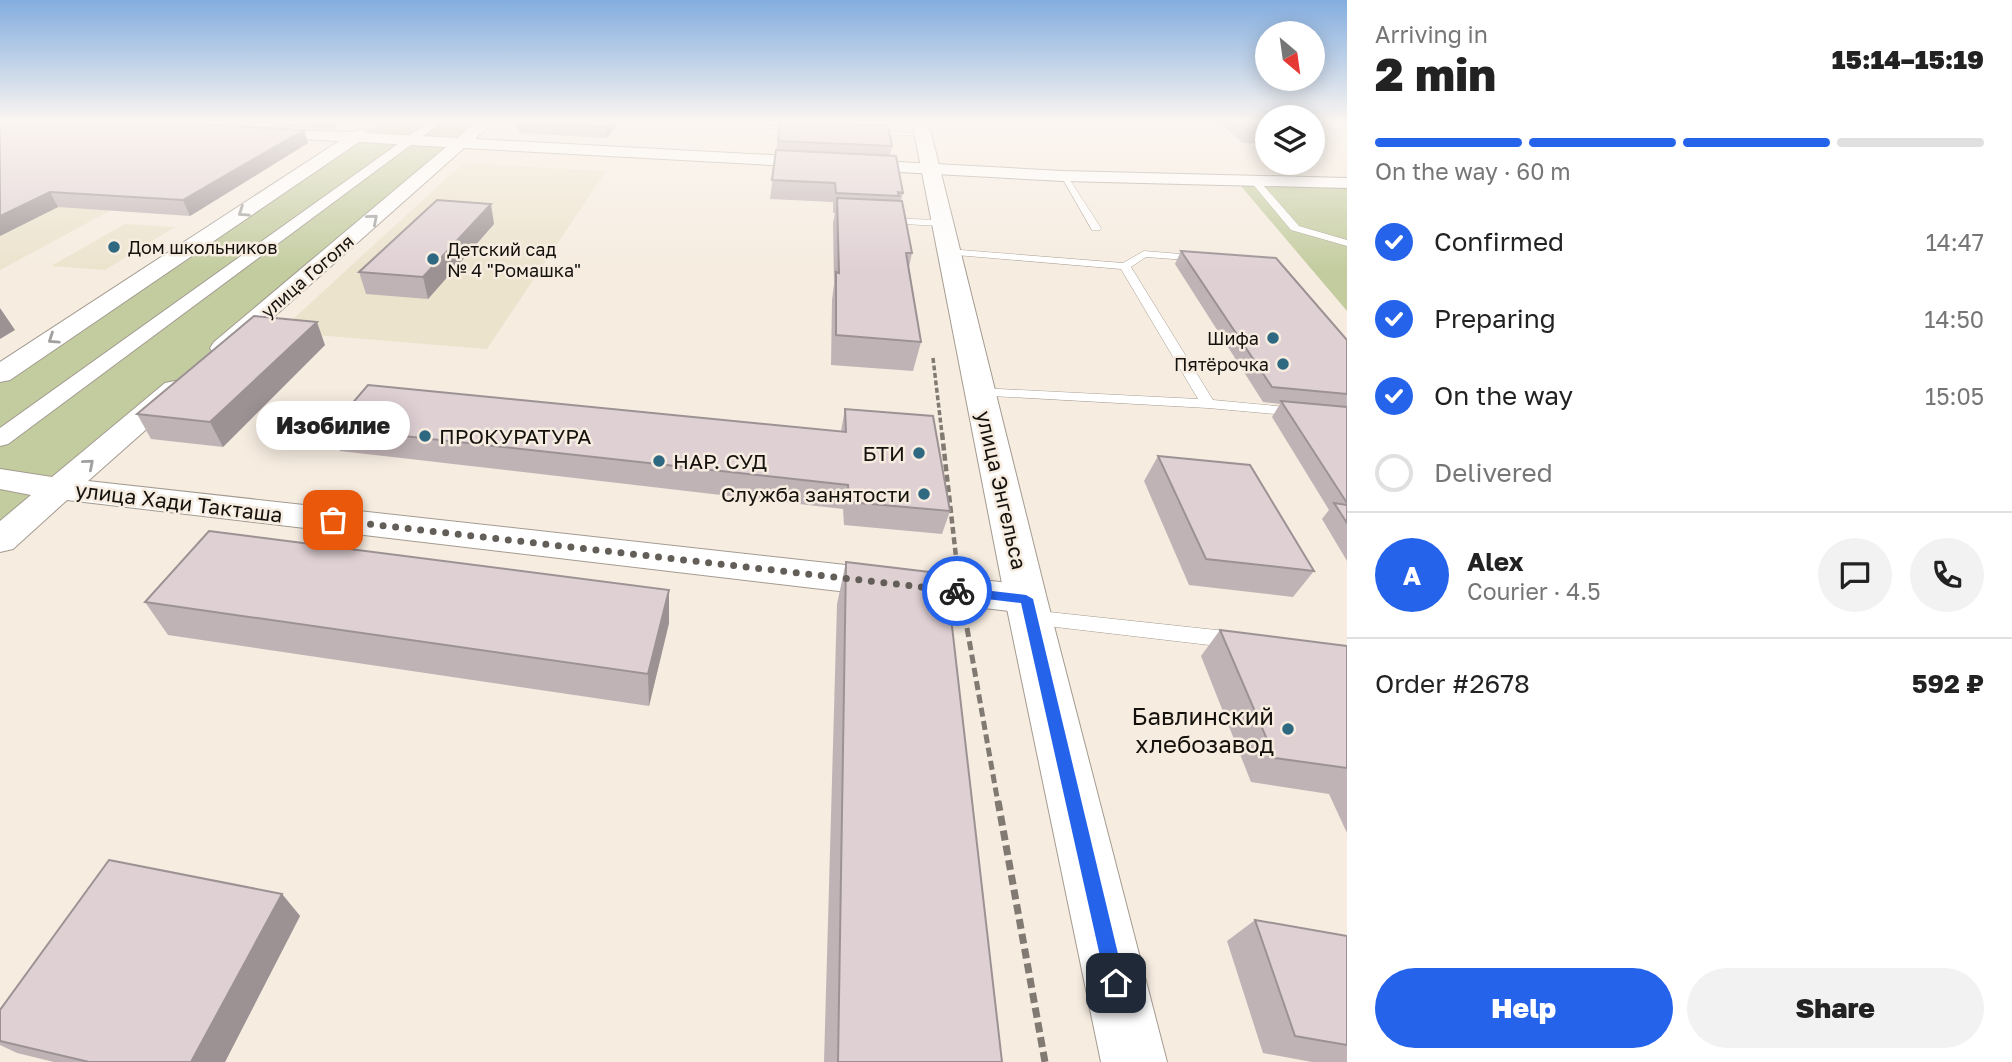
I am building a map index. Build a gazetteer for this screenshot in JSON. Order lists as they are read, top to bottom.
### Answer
{
  "streets": {
    "street": ["улица Гоголя", "улица Энгельса", "улица Хади Такташа"]
  },
  "crossings": [
    ["улица Гоголя", "улица Хади Такташа"],
    ["улица Энгельса", "улица Хади Такташа"]
  ],
  "places": [
    "Дом школьников",
    "Детский сад № 4 \"Ромашка\"",
    "Шифа",
    "Пятёрочка",
    "ПРОКУРАТУРА",
    "БТИ",
    "НАР. СУД",
    "Служба занятости",
    "Изобилие",
    "Бавлинский хлебозавод"
  ],
  "north": "bottom right",
  "page": {
    "heading": ["2 min", "Arriving in", "15:14–15:19"],
    "panel": [
      "Alex",
      "Courier · 4.5",
      "Order #2678",
      "592 ₽"
    ],
    "bar": "On the way · 60 m",
    "list": [
      ["Confirmed", "14:47"],
      ["Preparing", "14:50"],
      ["On the way", "15:05"],
      "Delivered"
    ],
    "bubble": "Изобилие",
    "round": "A",
    "buttons": ["Help", "Share"]
  }
}
